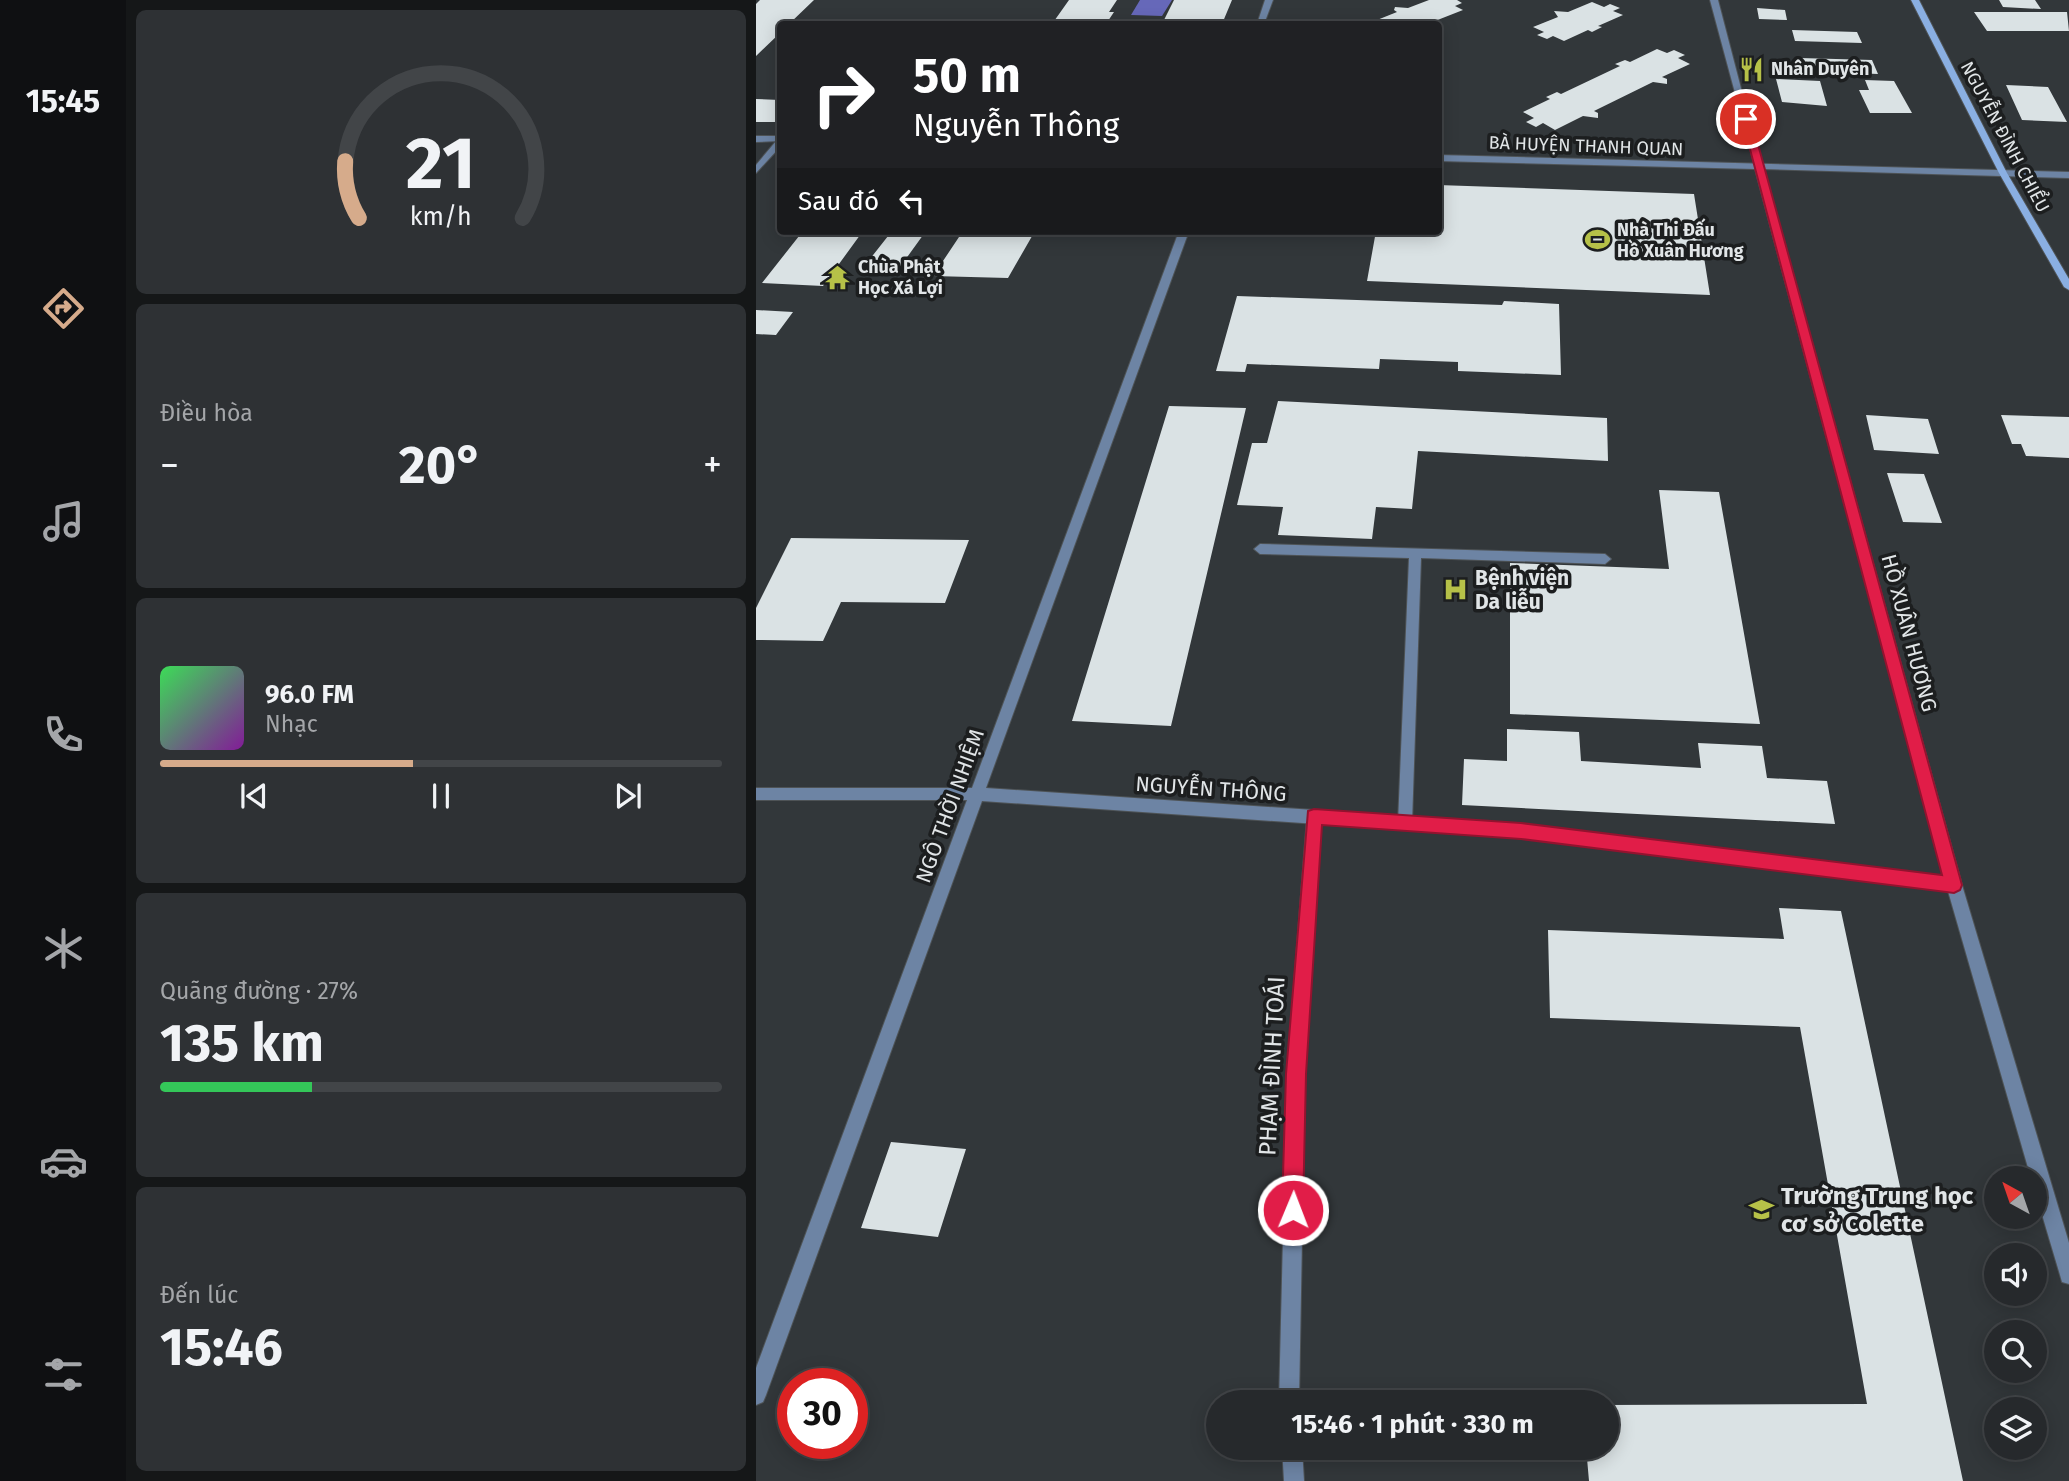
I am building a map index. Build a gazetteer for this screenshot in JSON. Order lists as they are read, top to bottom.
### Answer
{
  "streets": {
    "main road": ["NGUYỄN ĐÌNH CHIỂU"],
    "street": [
      "BÀ HUYỆN THANH QUAN",
      "HỒ XUÂN HƯƠNG",
      "NGUYỄN THÔNG",
      "NGÔ THỜI NHIỆM",
      "PHẠM ÐÌNH TOÁI"
    ]
  },
  "crossings": [
    ["NGUYỄN ĐÌNH CHIỂU", "BÀ HUYỆN THANH QUAN"],
    ["BÀ HUYỆN THANH QUAN", "HỒ XUÂN HƯƠNG"],
    ["HỒ XUÂN HƯƠNG", "NGUYỄN THÔNG"],
    ["NGUYỄN THÔNG", "NGÔ THỜI NHIỆM"],
    ["NGUYỄN THÔNG", "PHẠM ÐÌNH TOÁI"]
  ],
  "places": {
    "restaurant": ["Nhân Duyên"],
    "sports": ["Nhà Thi Đấu Hồ Xuân Hương"],
    "temple": ["Chùa Phật Học Xá Lợi"],
    "hospital": ["Bệnh viện Da liễu"],
    "school or university": ["Trường Trung học cơ sở Colette"]
  },
  "north": "top left",
  "page": {
    "tabs": "15:45",
    "turn": ["50 m", "Nguyễn Thông"],
    "then": "Sau đó",
    "tile": [
      "Điều hòa",
      ["Quãng đường · 27%", "135 km"],
      ["Đến lúc", "15:46"]
    ],
    "heat": ["−", "20°", "+"],
    "song": ["96.0 FM", "Nhạc"],
    "limit": "30",
    "trip": "15:46 · 1 phút · 330 m",
    "gauge": ["21", "km/h"]
  }
}
